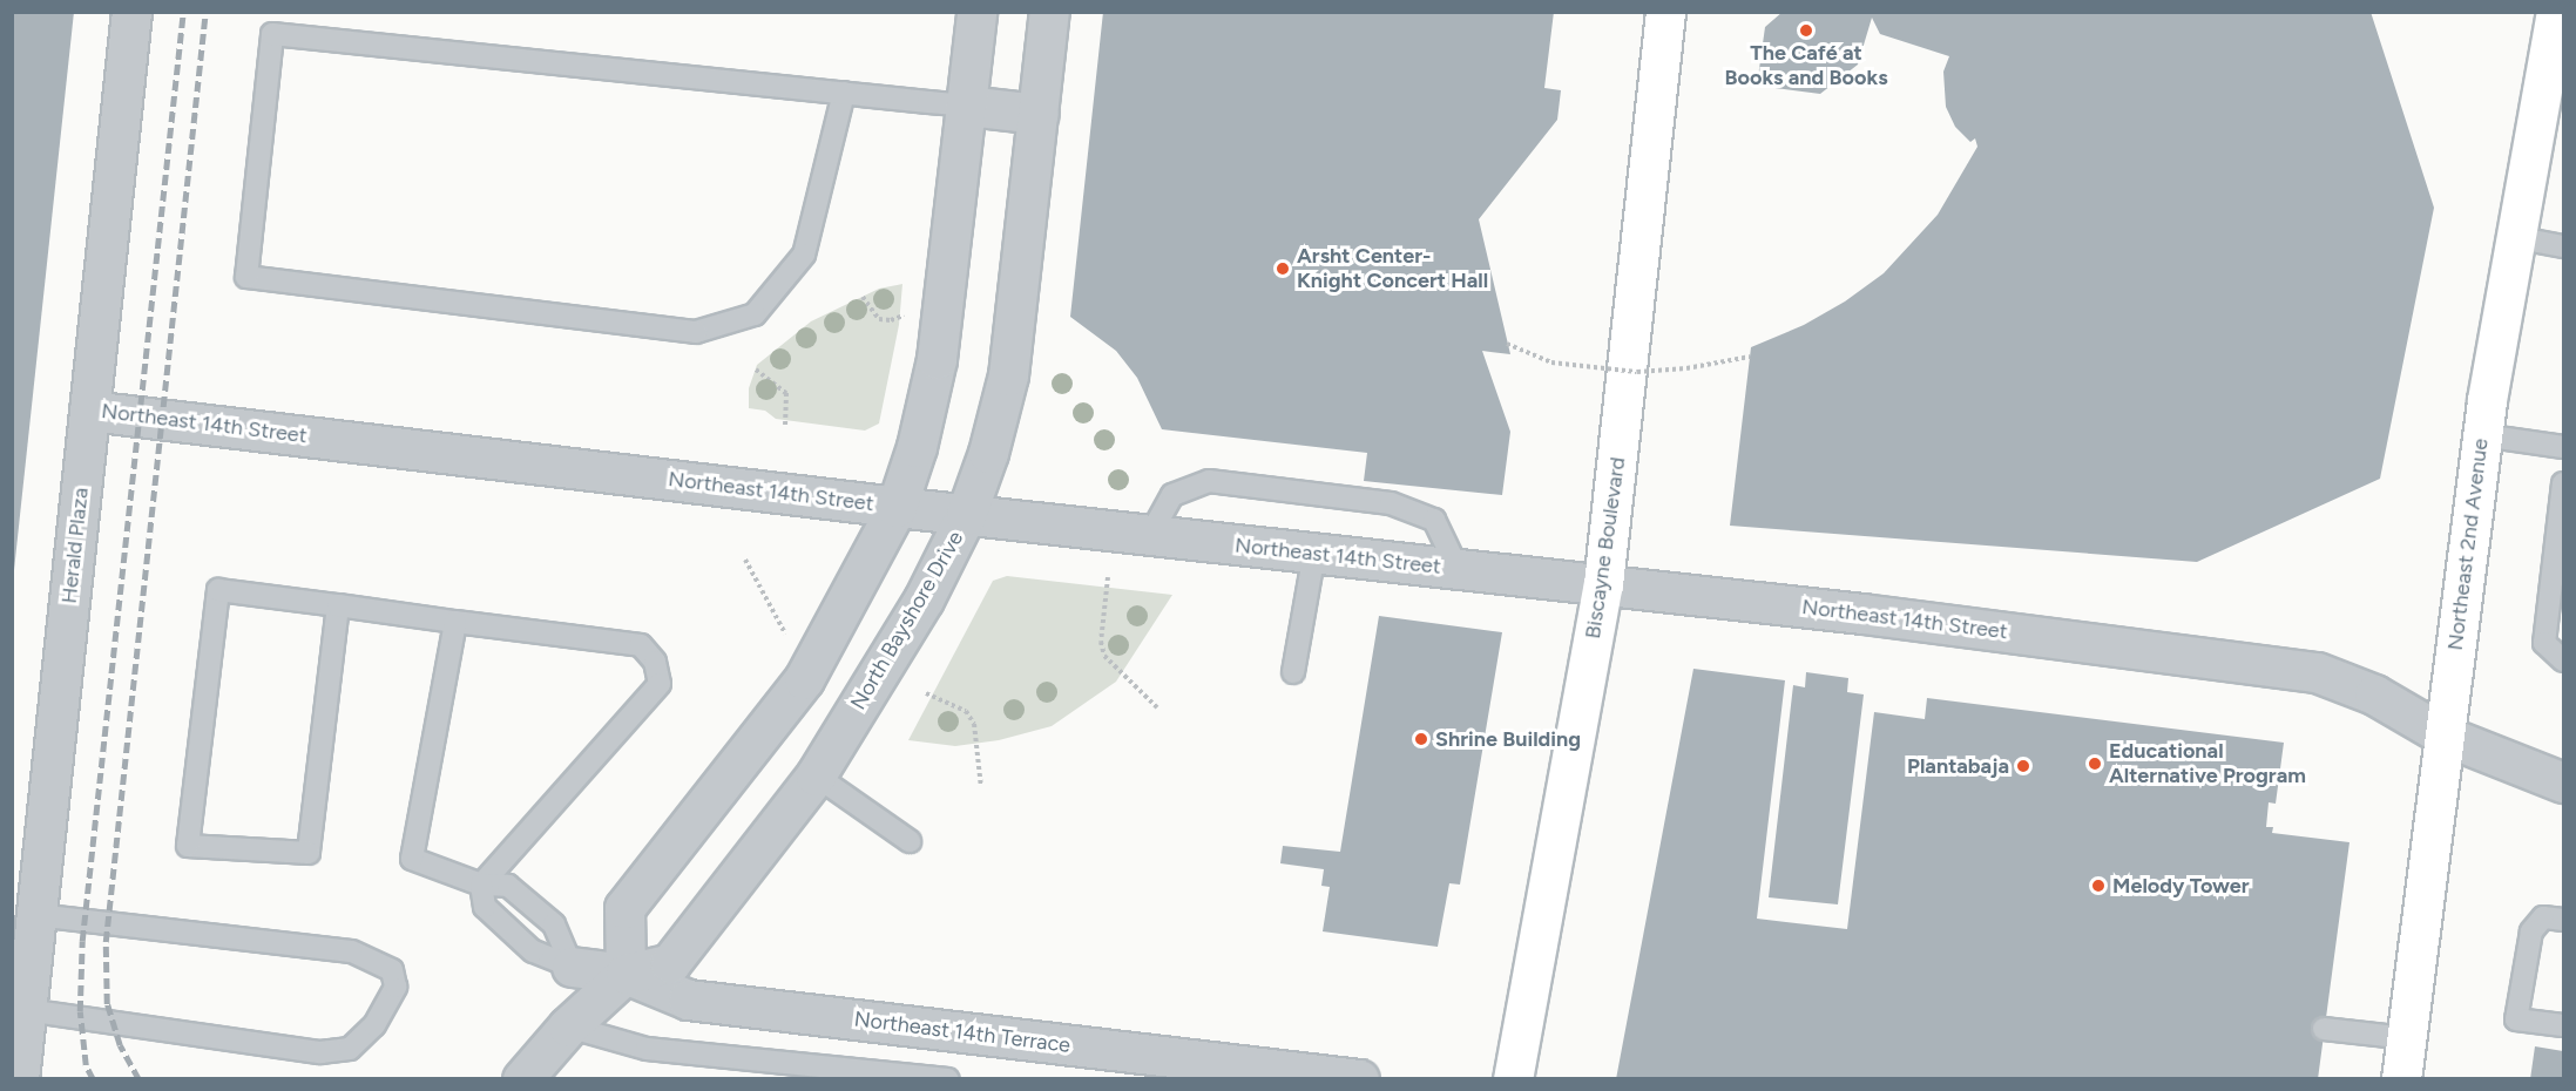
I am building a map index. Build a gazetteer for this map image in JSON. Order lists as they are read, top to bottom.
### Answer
{
  "streets": {
    "main road": ["Northeast 2nd Avenue", "Biscayne Boulevard"],
    "street": [
      "Northeast 14th Street",
      "Herald Plaza",
      "North Bayshore Drive",
      "Northeast 14th Terrace"
    ]
  },
  "crossings": [
    ["Northeast 14th Street", "Northeast 2nd Avenue"],
    ["Northeast 14th Street", "Herald Plaza"],
    ["Northeast 14th Street", "Biscayne Boulevard"],
    ["Northeast 14th Street", "North Bayshore Drive"],
    ["North Bayshore Drive", "Northeast 14th Terrace"]
  ],
  "places": [
    "The Café at Books and Books",
    "Arsht Center- Knight Concert Hall",
    "Shrine Building",
    "Educational Alternative Program",
    "Plantabaja",
    "Melody Tower"
  ]
}
